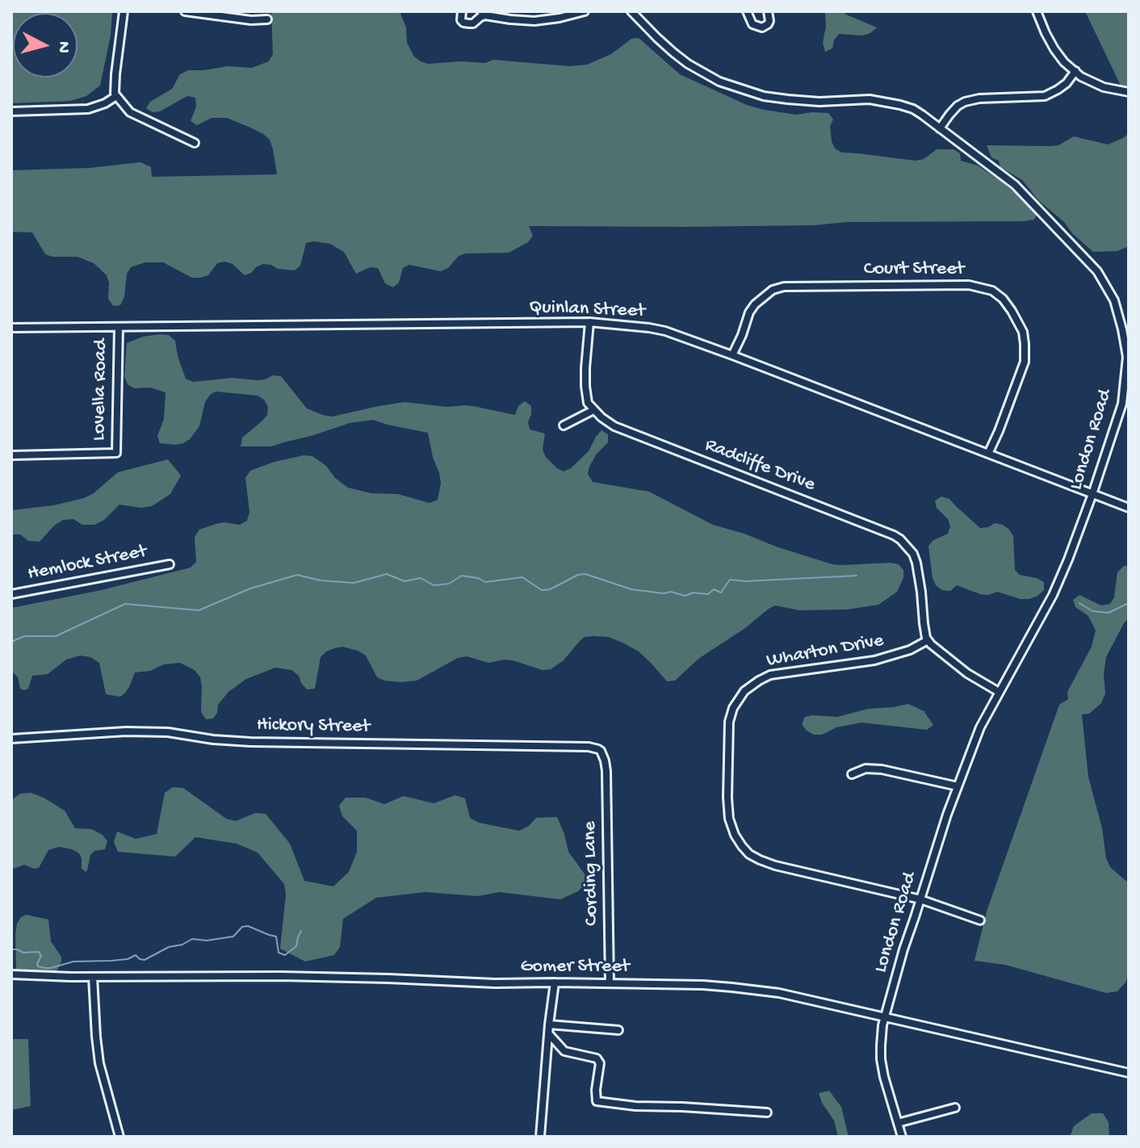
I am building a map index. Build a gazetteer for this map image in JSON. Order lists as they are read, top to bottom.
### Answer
{
  "streets": {
    "street": [
      "Court Street",
      "Quinlan Street",
      "Lovella Road",
      "London Road",
      "Radcliffe Drive",
      "Hemlock Street",
      "Wharton Drive",
      "Hickory Street",
      "Cording Lane",
      "Gomer Street"
    ]
  },
  "crossings": [
    ["Court Street", "Quinlan Street"],
    ["Quinlan Street", "Lovella Road"],
    ["Quinlan Street", "London Road"],
    ["London Road", "Wharton Drive"],
    ["London Road", "Gomer Street"],
    ["Radcliffe Drive", "Wharton Drive"],
    ["Hickory Street", "Cording Lane"],
    ["Cording Lane", "Gomer Street"]
  ],
  "north": "right"
}
